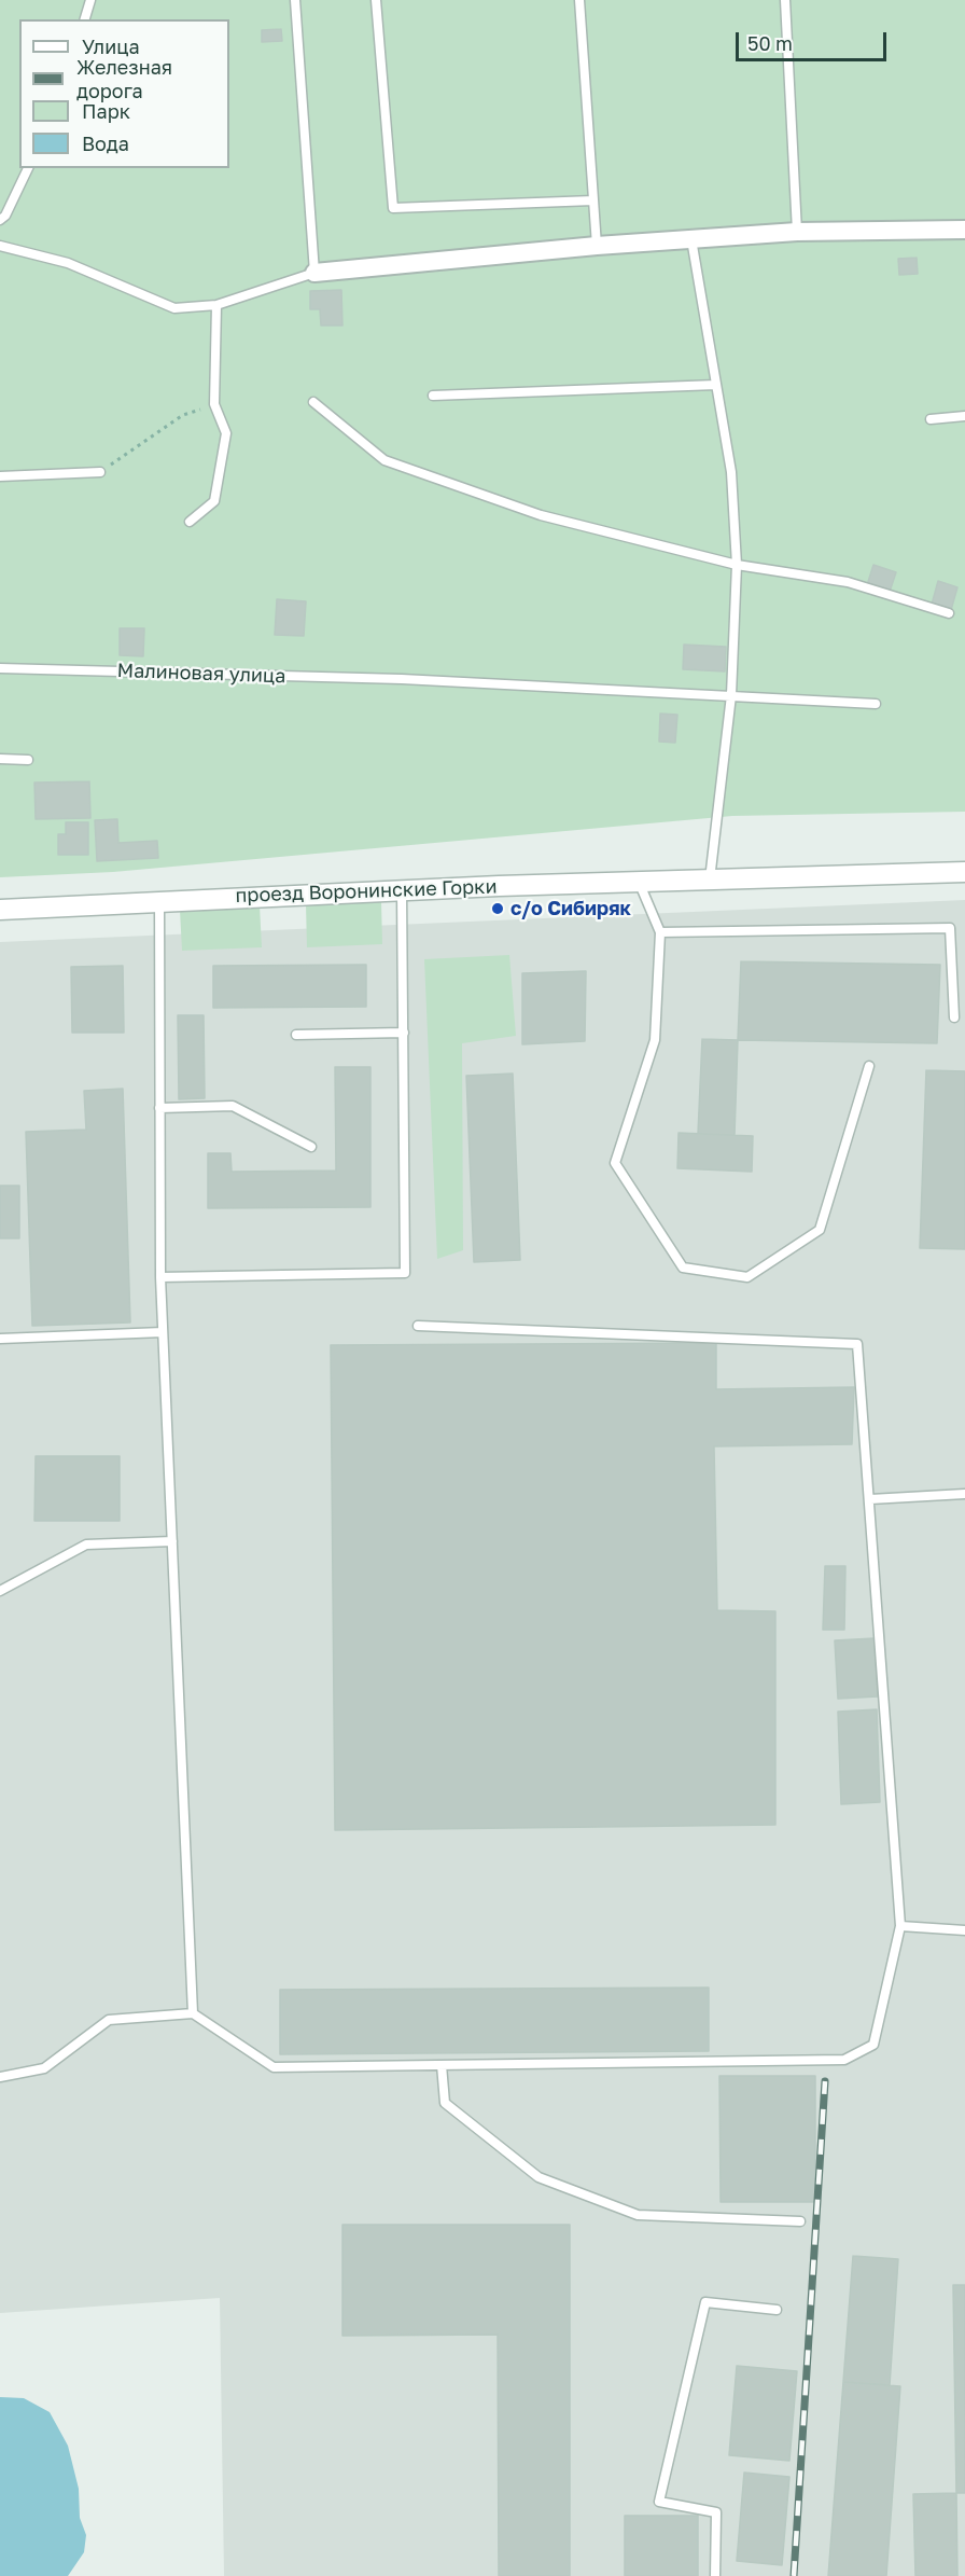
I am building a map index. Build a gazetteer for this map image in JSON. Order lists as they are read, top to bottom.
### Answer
{
  "streets": {
    "street": ["проезд Воронинские Горки"],
    "lane": ["Малиновая улица"]
  },
  "places": ["с/о Сибиряк"],
  "legend": [
    "Улица",
    "Железная дорога",
    "Парк",
    "Вода"
  ],
  "scale_bar": "50 m"
}
